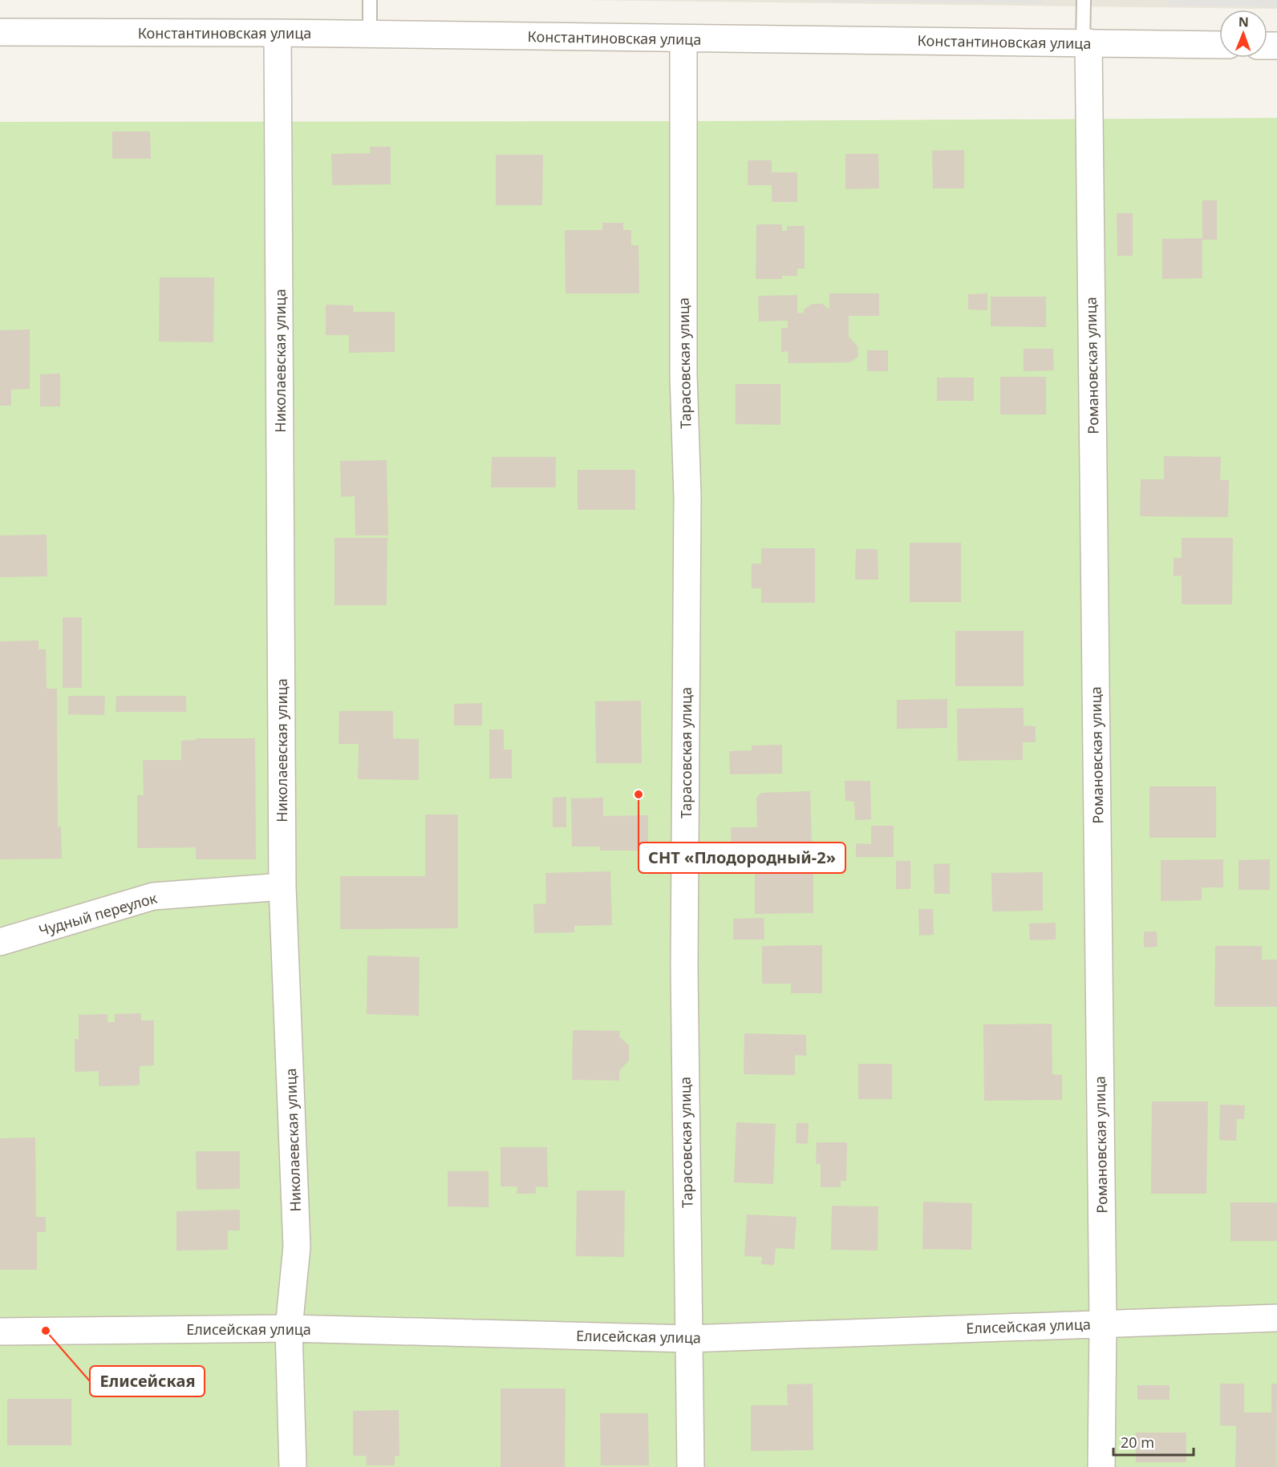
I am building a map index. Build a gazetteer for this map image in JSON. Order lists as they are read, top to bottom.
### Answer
{
  "streets": {
    "street": [
      "Константиновская улица",
      "Николаевская улица",
      "Тарасовская улица",
      "Романовская улица",
      "Чудный переулок",
      "Елисейская улица"
    ]
  },
  "crossings": [
    ["Константиновская улица", "Николаевская улица"],
    ["Константиновская улица", "Тарасовская улица"],
    ["Константиновская улица", "Романовская улица"],
    ["Николаевская улица", "Чудный переулок"],
    ["Николаевская улица", "Елисейская улица"],
    ["Тарасовская улица", "Елисейская улица"],
    ["Романовская улица", "Елисейская улица"]
  ],
  "places": ["СНТ «Плодородный-2»", "Елисейская"],
  "scale_bar": "20 m",
  "north": "top"
}
